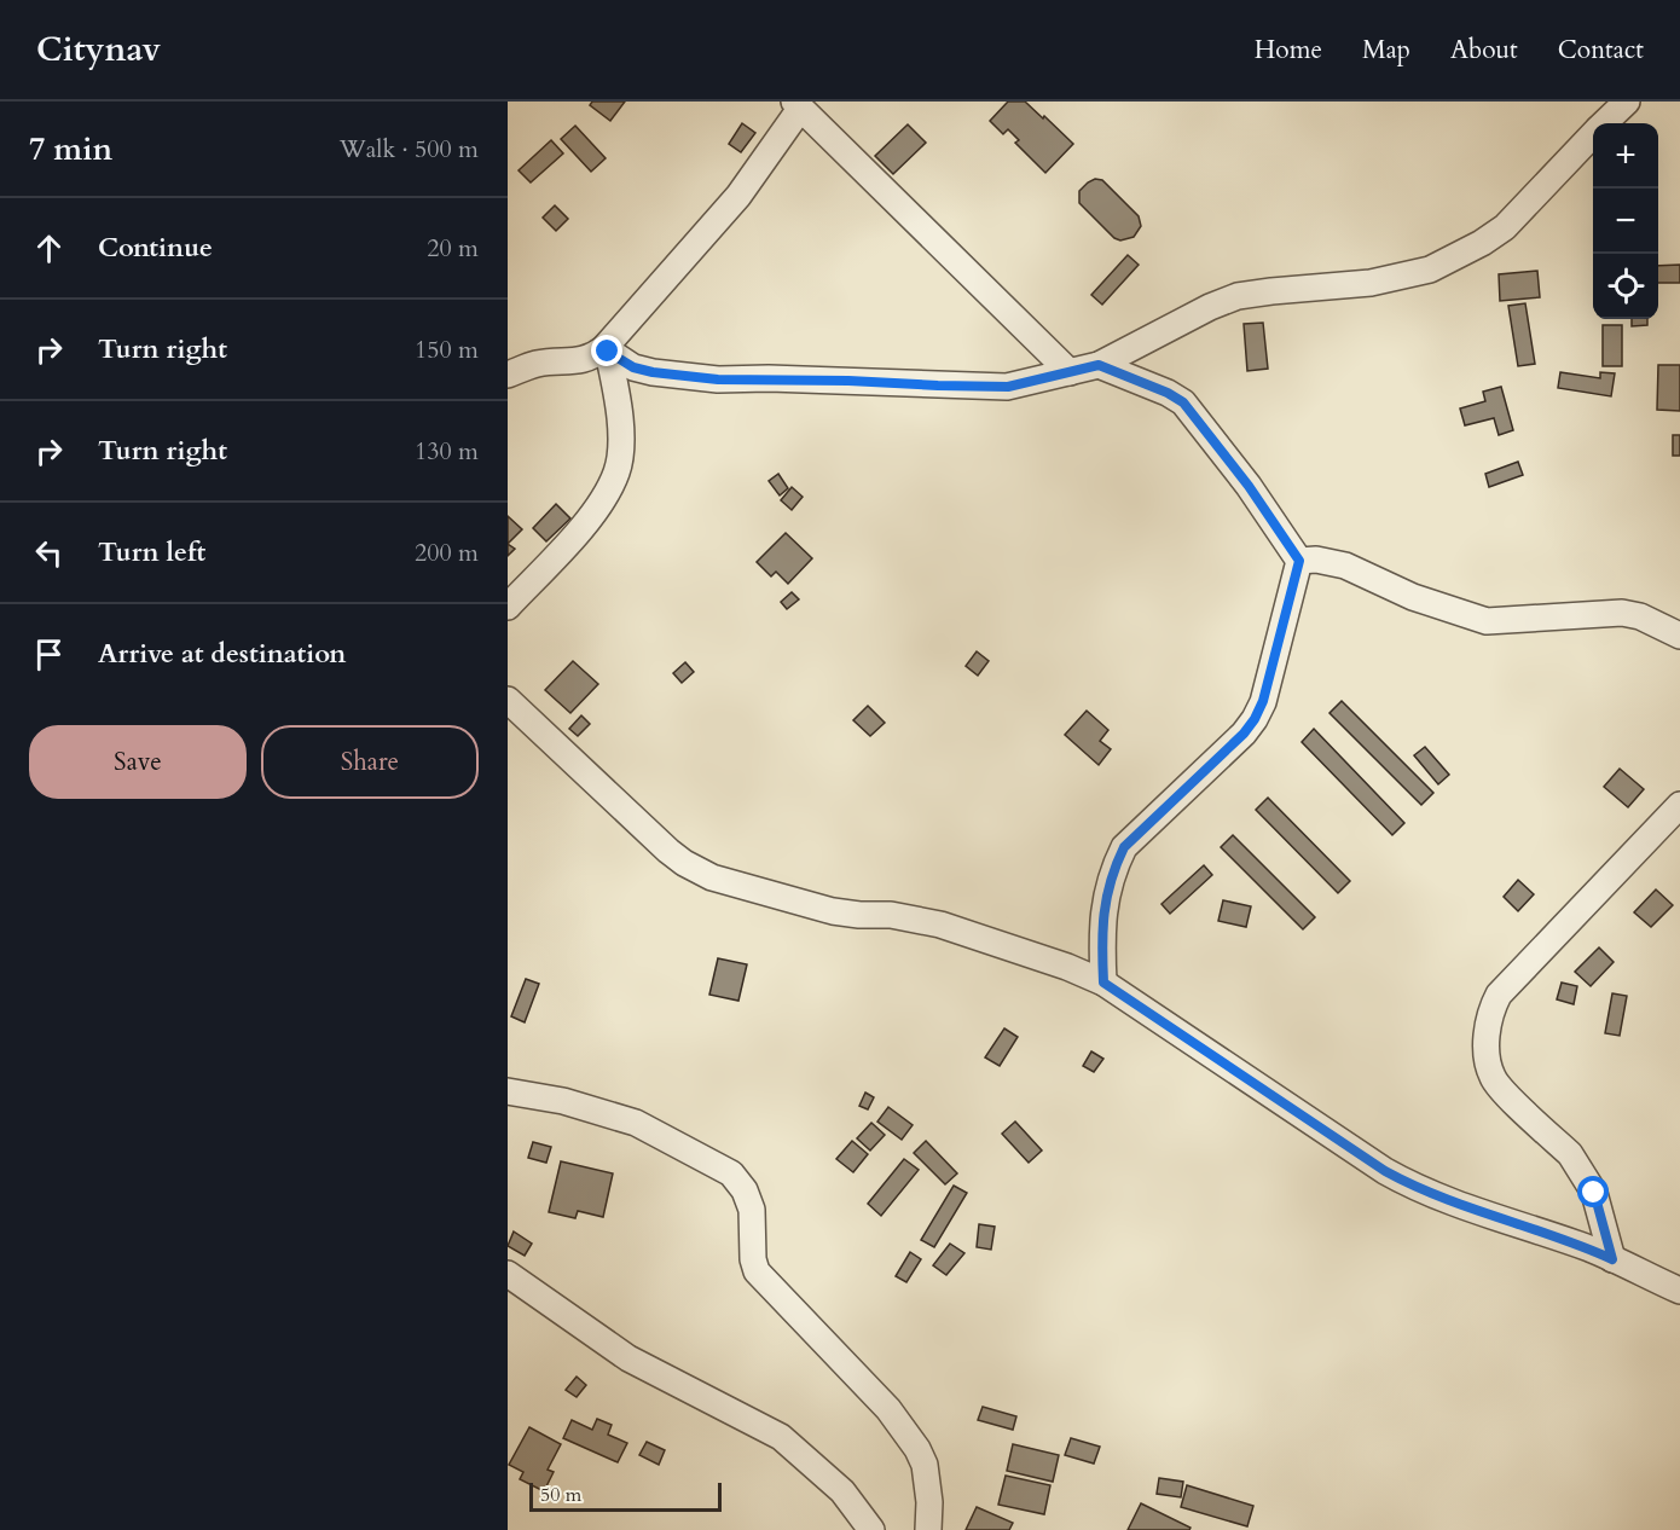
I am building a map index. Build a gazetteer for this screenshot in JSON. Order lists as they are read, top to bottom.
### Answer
{
  "scale_bar": "50 m",
  "page": {
    "header": "Citynav",
    "nav": [
      "Home",
      "Map",
      "About",
      "Contact"
    ],
    "heading": ["7 min", "Walk · 500 m"],
    "map_buttons": ["+", "−"],
    "list": [
      ["Continue", "20 m"],
      ["Turn right", "150 m"],
      ["Turn right", "130 m"],
      ["Turn left", "200 m"],
      "Arrive at destination"
    ],
    "buttons": ["Save", "Share"],
    "scale": "50 m"
  }
}
